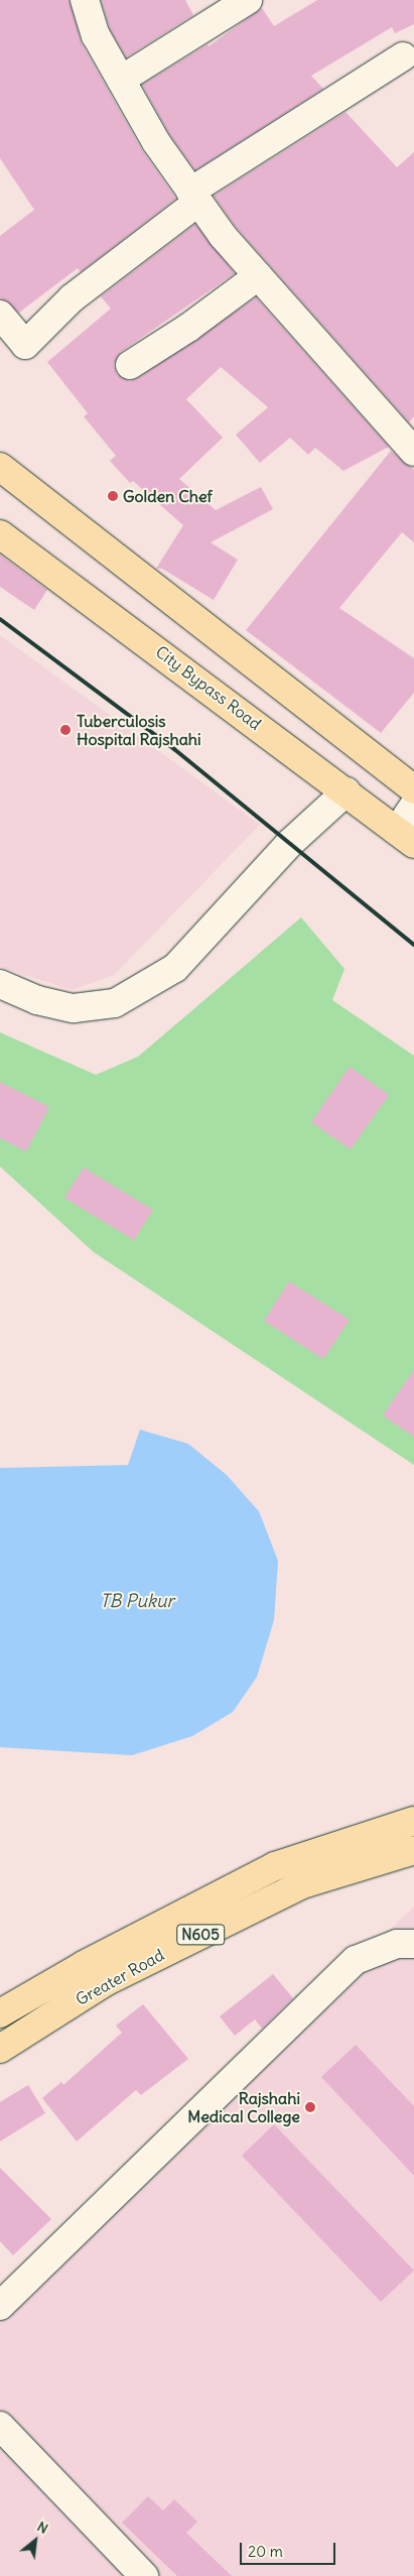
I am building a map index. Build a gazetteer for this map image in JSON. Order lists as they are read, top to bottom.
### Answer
{
  "streets": {
    "main road": ["City Bypass Road", "N605", "Greater Road"]
  },
  "water": ["TB Pukur"],
  "places": ["Golden Chef", "Tuberculosis Hospital Rajshahi", "Rajshahi Medical College"],
  "scale_bar": "20 m",
  "north": "top right"
}
